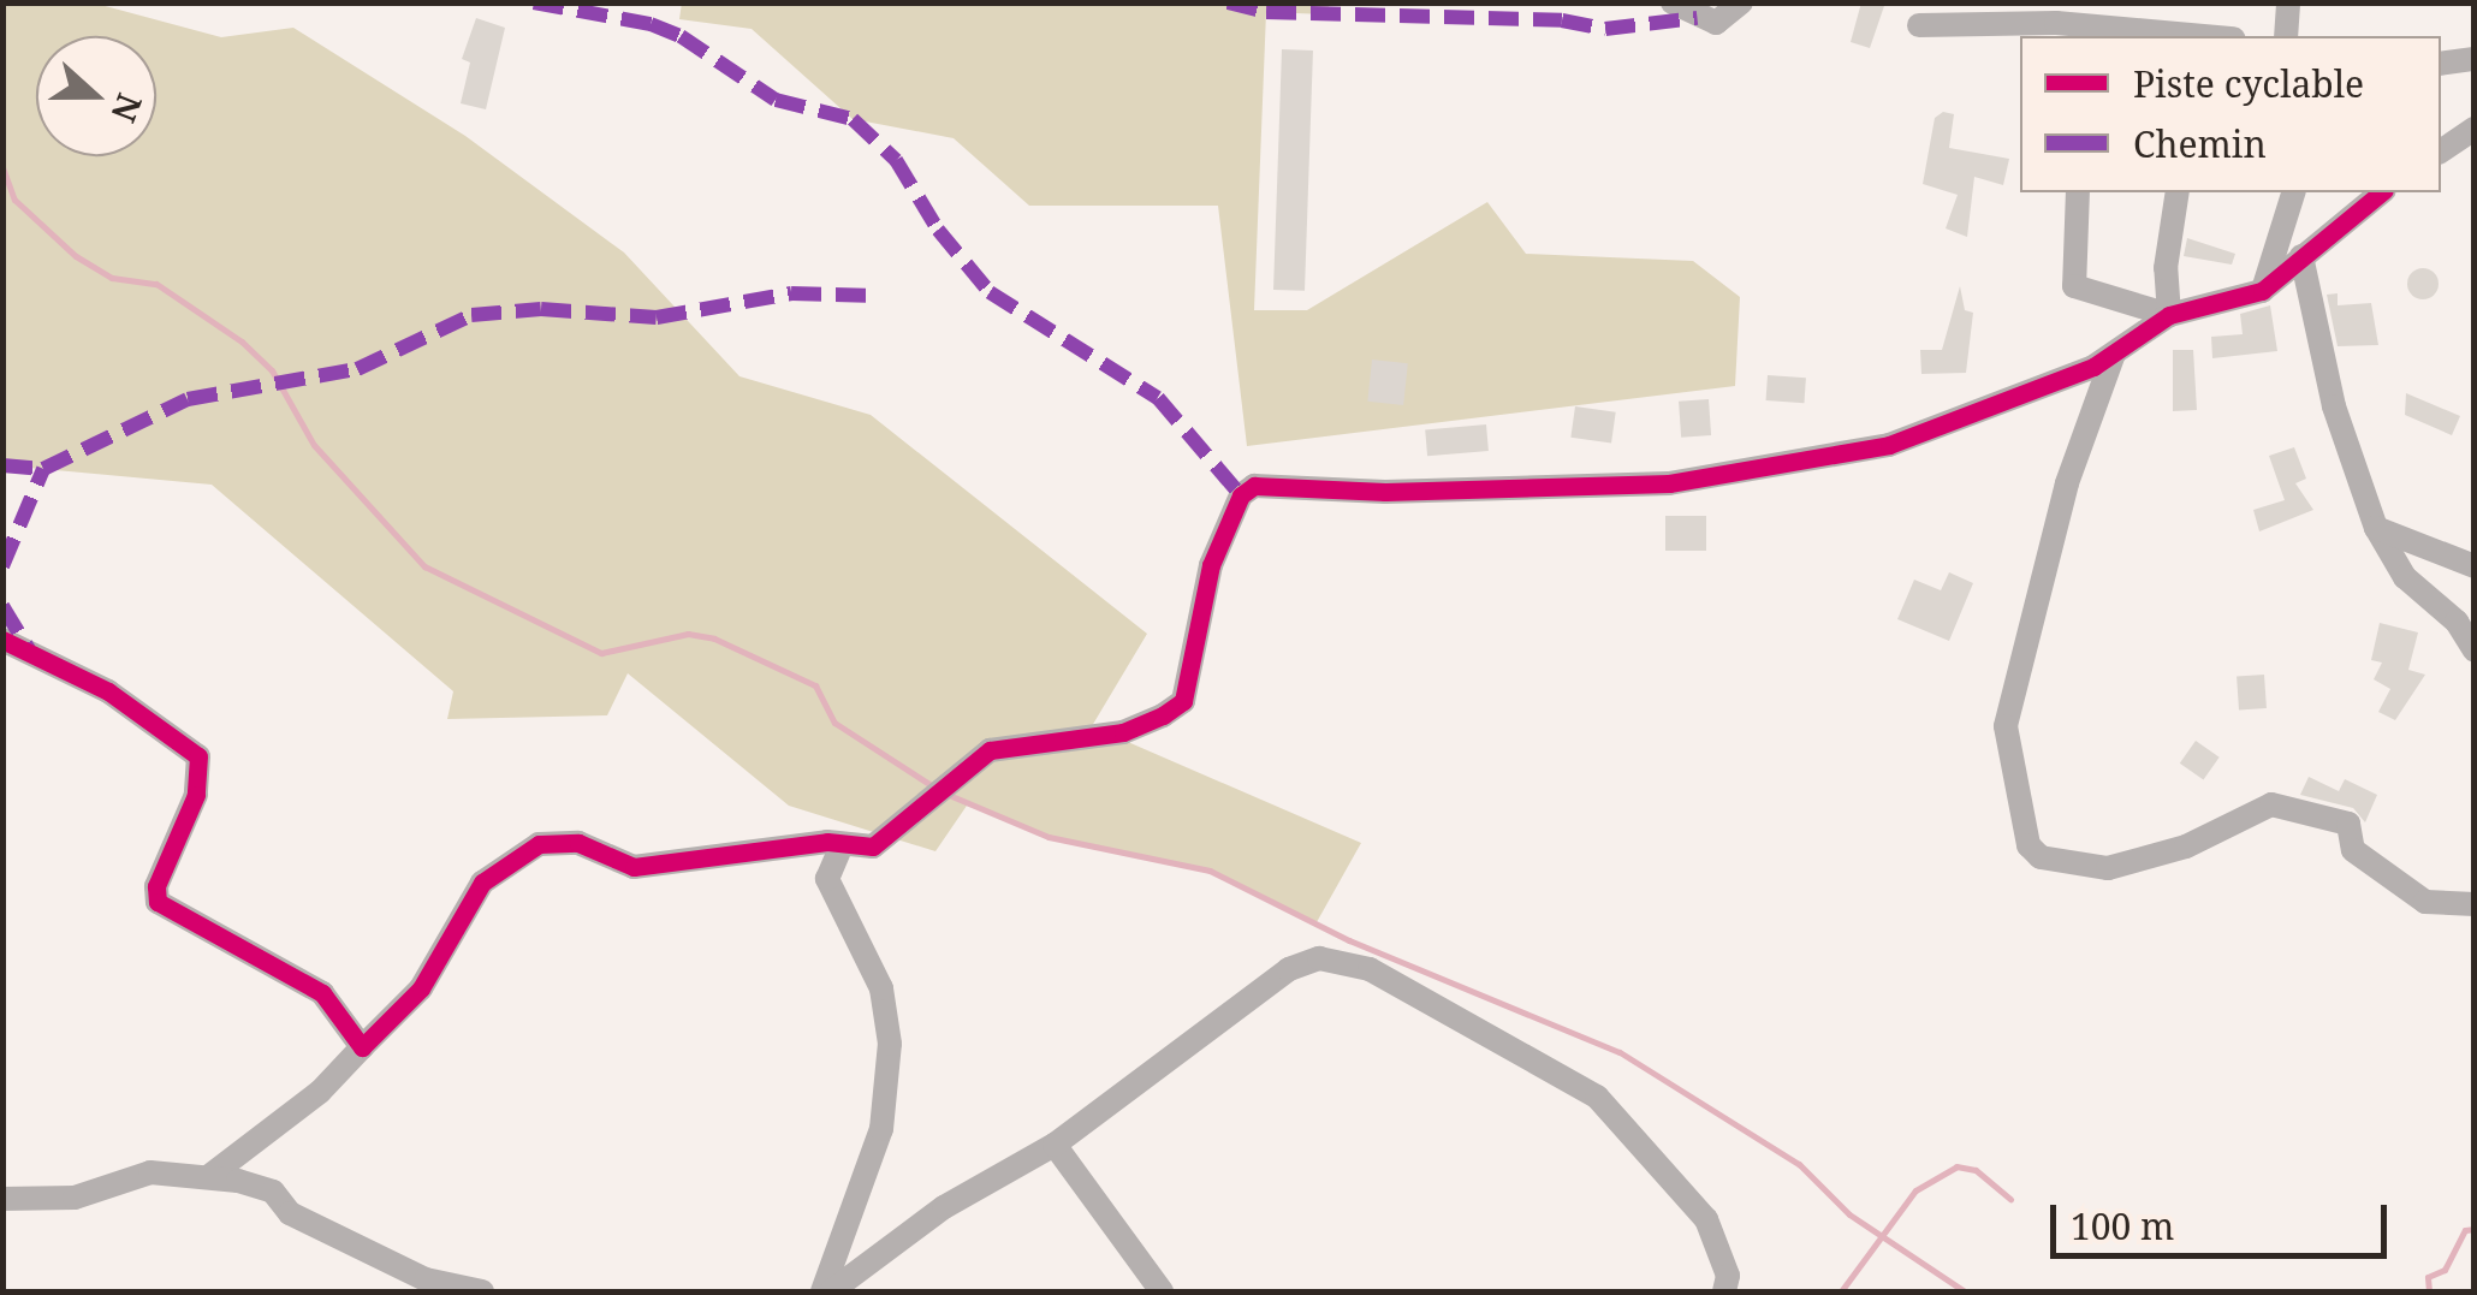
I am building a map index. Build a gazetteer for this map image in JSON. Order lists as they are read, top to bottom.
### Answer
{
  "legend": ["Piste cyclable", "Chemin"],
  "scale_bar": "100 m",
  "north": "right"
}
